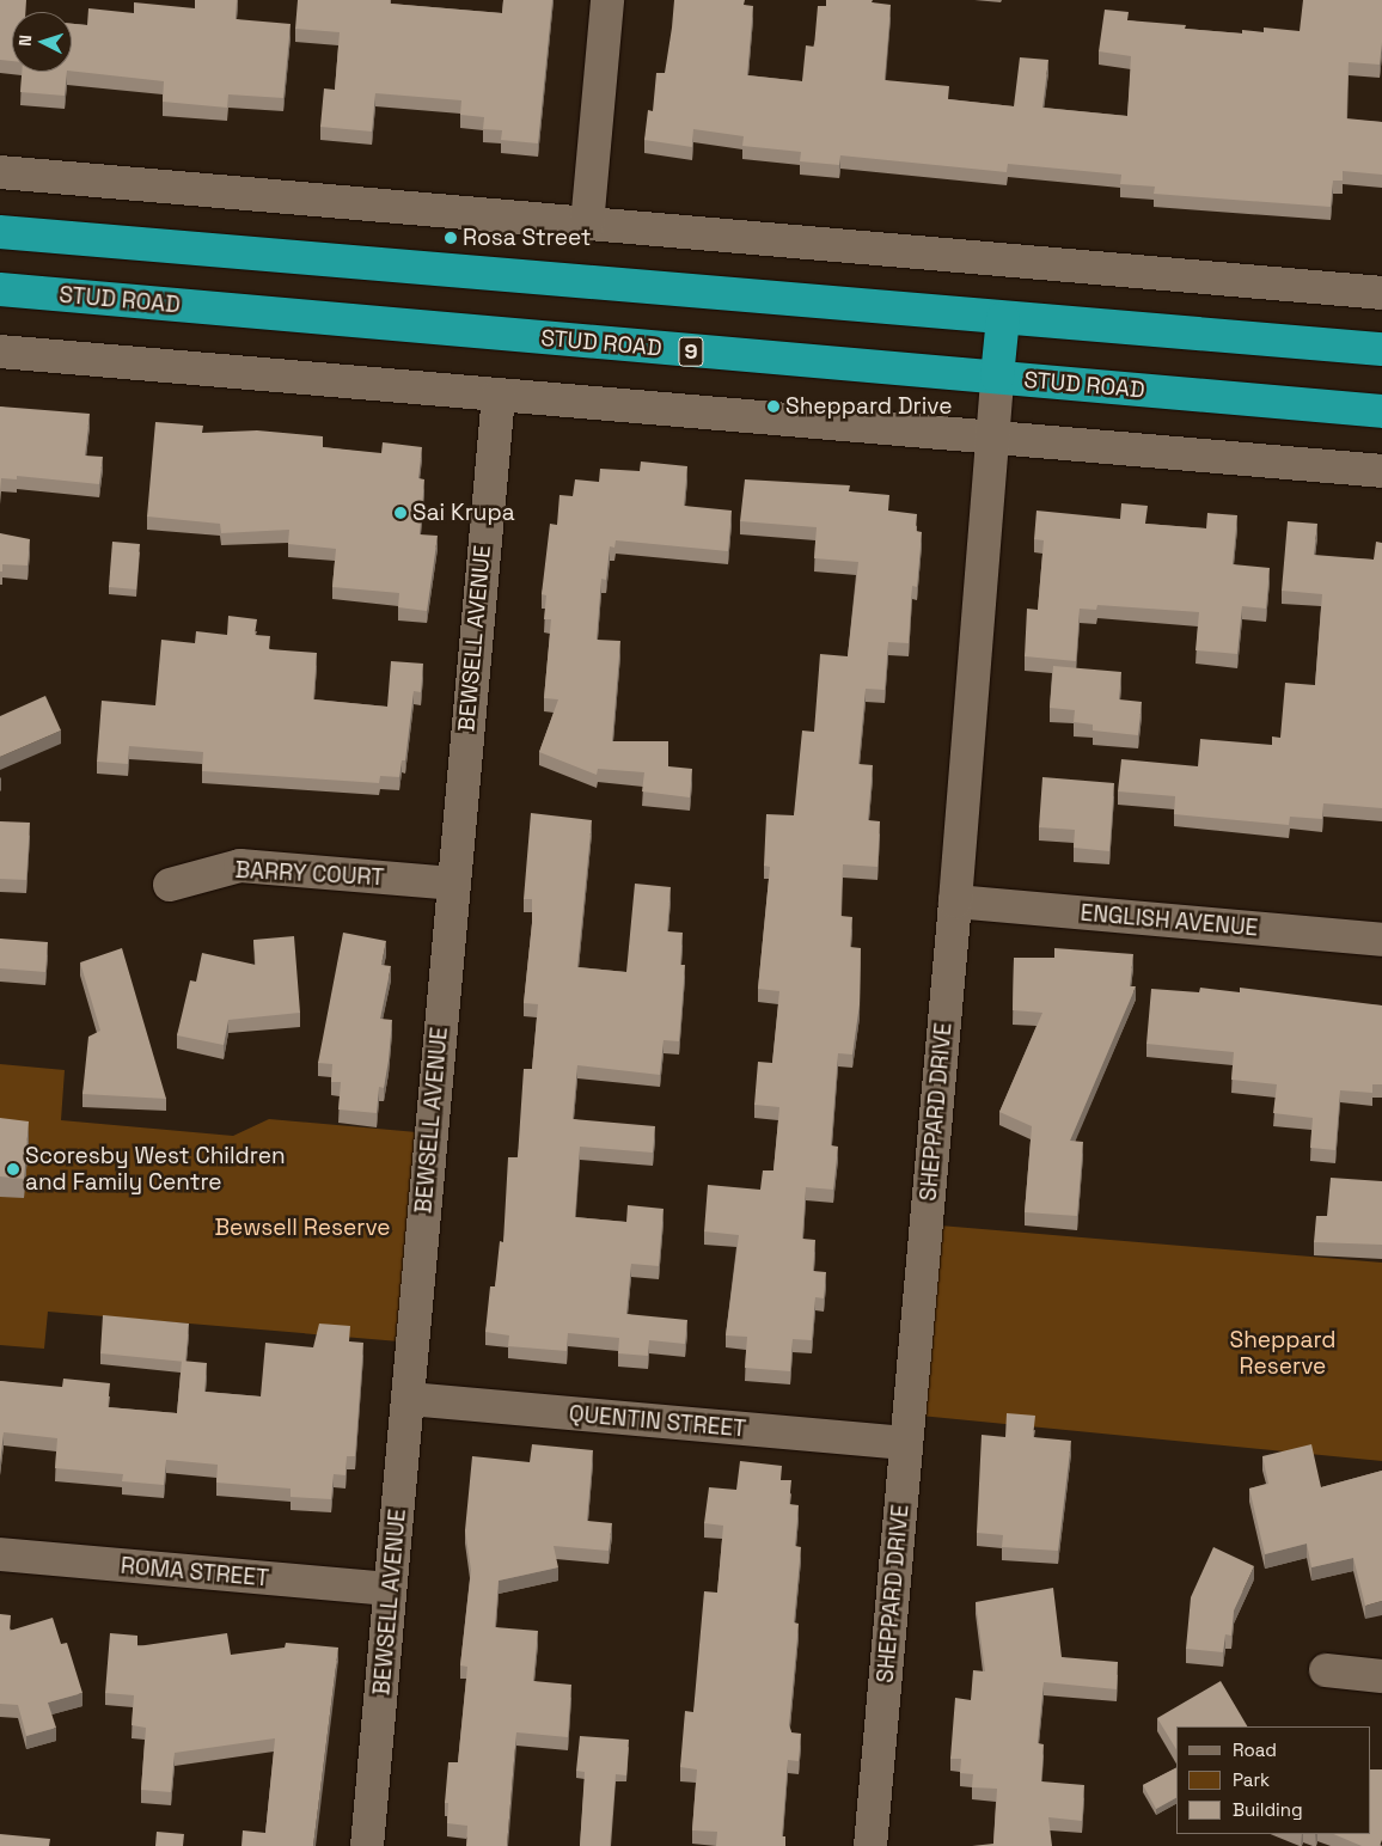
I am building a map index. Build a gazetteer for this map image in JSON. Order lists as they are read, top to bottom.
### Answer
{
  "streets": {
    "highway": ["STUD ROAD", "9"],
    "street": [
      "BEWSELL AVENUE",
      "BARRY COURT",
      "ENGLISH AVENUE",
      "SHEPPARD DRIVE",
      "QUENTIN STREET",
      "ROMA STREET"
    ]
  },
  "crossings": [
    ["STUD ROAD", "SHEPPARD DRIVE"],
    ["BEWSELL AVENUE", "BARRY COURT"],
    ["BEWSELL AVENUE", "QUENTIN STREET"],
    ["BEWSELL AVENUE", "ROMA STREET"],
    ["ENGLISH AVENUE", "SHEPPARD DRIVE"],
    ["SHEPPARD DRIVE", "QUENTIN STREET"]
  ],
  "parks": ["Bewsell Reserve", "Sheppard Reserve"],
  "places": [
    "Rosa Street",
    "Sheppard Drive",
    "Sai Krupa",
    "Scoresby West Children and Family Centre"
  ],
  "legend": ["Road", "Park", "Building"],
  "north": "left"
}
